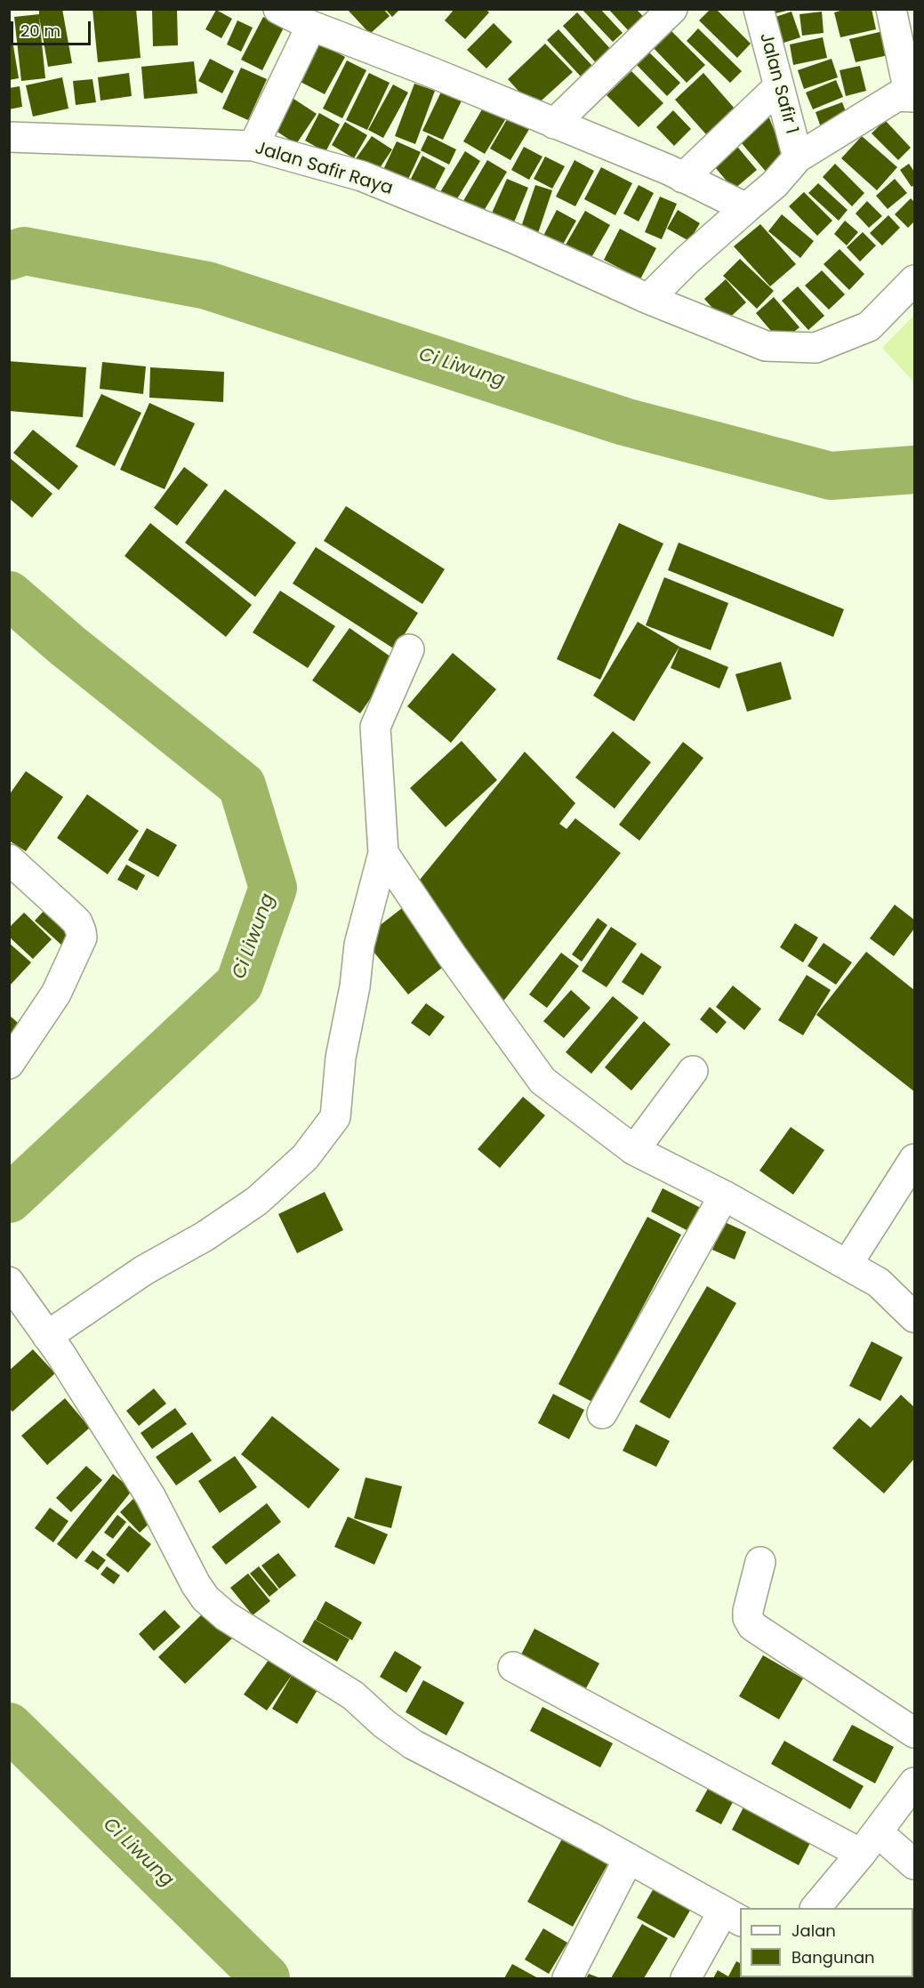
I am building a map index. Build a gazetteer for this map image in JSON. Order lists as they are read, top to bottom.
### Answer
{
  "streets": {
    "street": ["Jalan Safir 1", "Jalan Safir Raya"]
  },
  "water": ["Ci Liwung"],
  "legend": ["Jalan", "Bangunan"],
  "scale_bar": "20 m"
}
